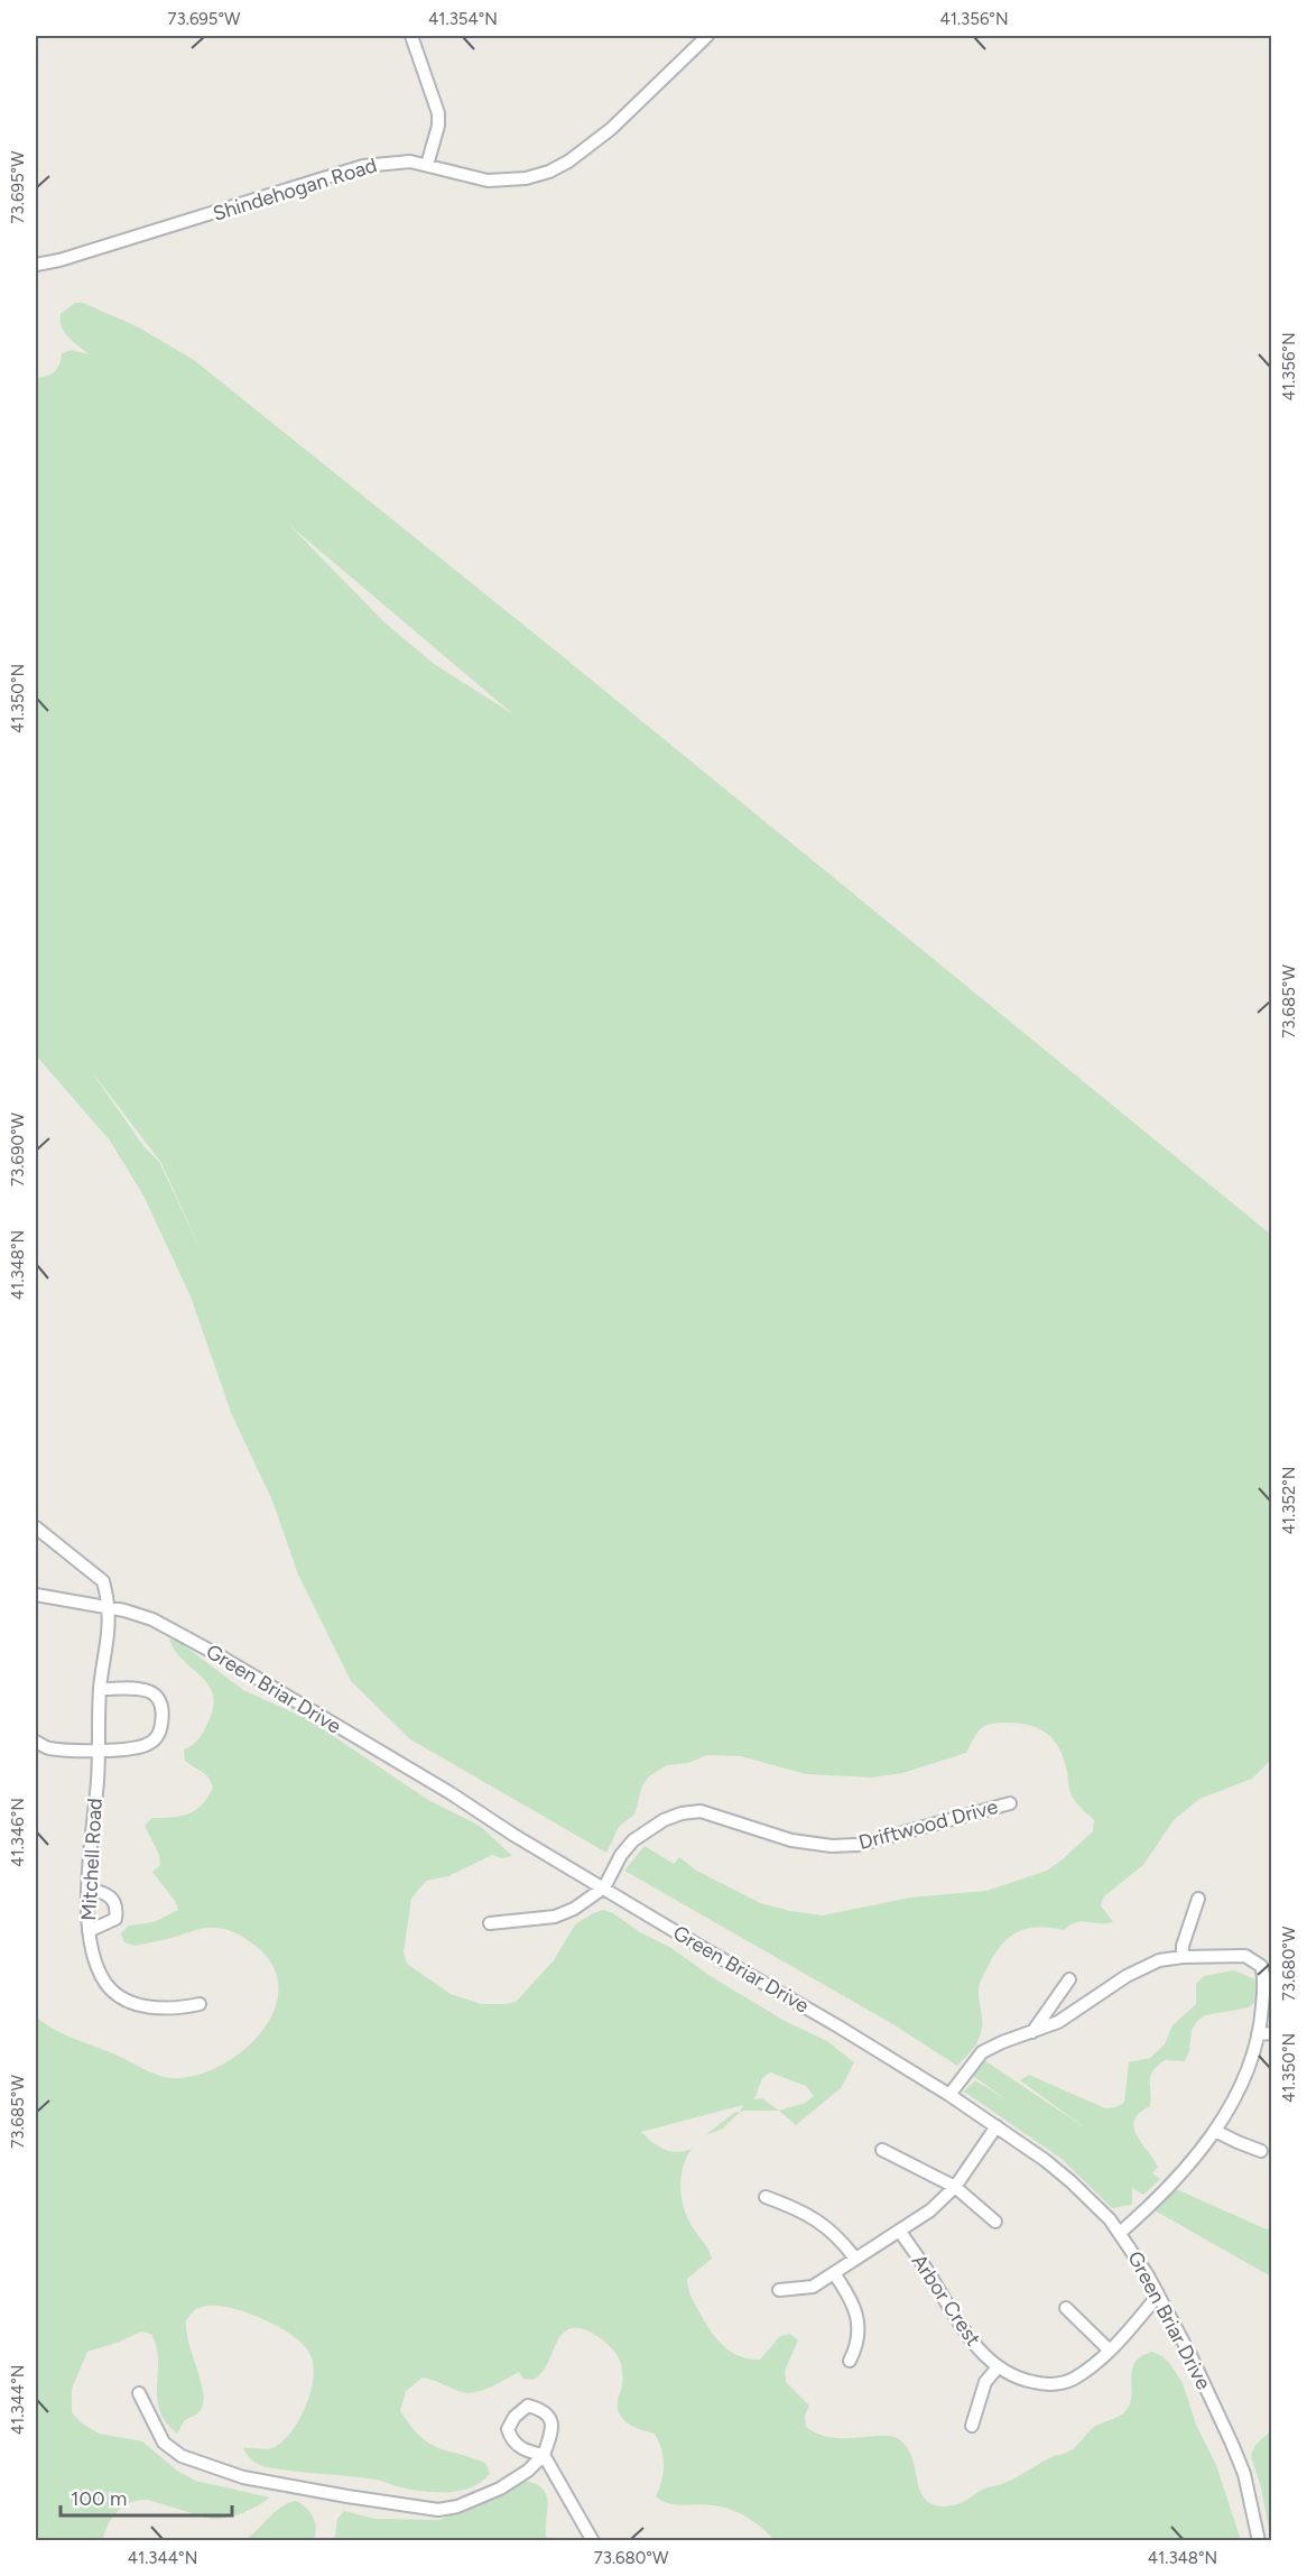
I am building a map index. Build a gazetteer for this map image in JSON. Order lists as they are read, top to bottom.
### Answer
{
  "streets": {
    "street": [
      "Shindehogan Road",
      "Green Briar Drive",
      "Driftwood Drive",
      "Mitchell Road",
      "Arbor Crest"
    ]
  },
  "crossings": [
    ["Green Briar Drive", "Driftwood Drive"],
    ["Green Briar Drive", "Mitchell Road"],
    ["Green Briar Drive", "Arbor Crest"]
  ],
  "scale_bar": "100 m",
  "coordinates": [
    "73.695°W",
    "41.354°N",
    "41.356°N",
    "41.350°N",
    "73.685°W",
    "73.690°W",
    "41.348°N",
    "41.352°N",
    "41.346°N",
    "73.680°W",
    "41.344°N"
  ]
}
